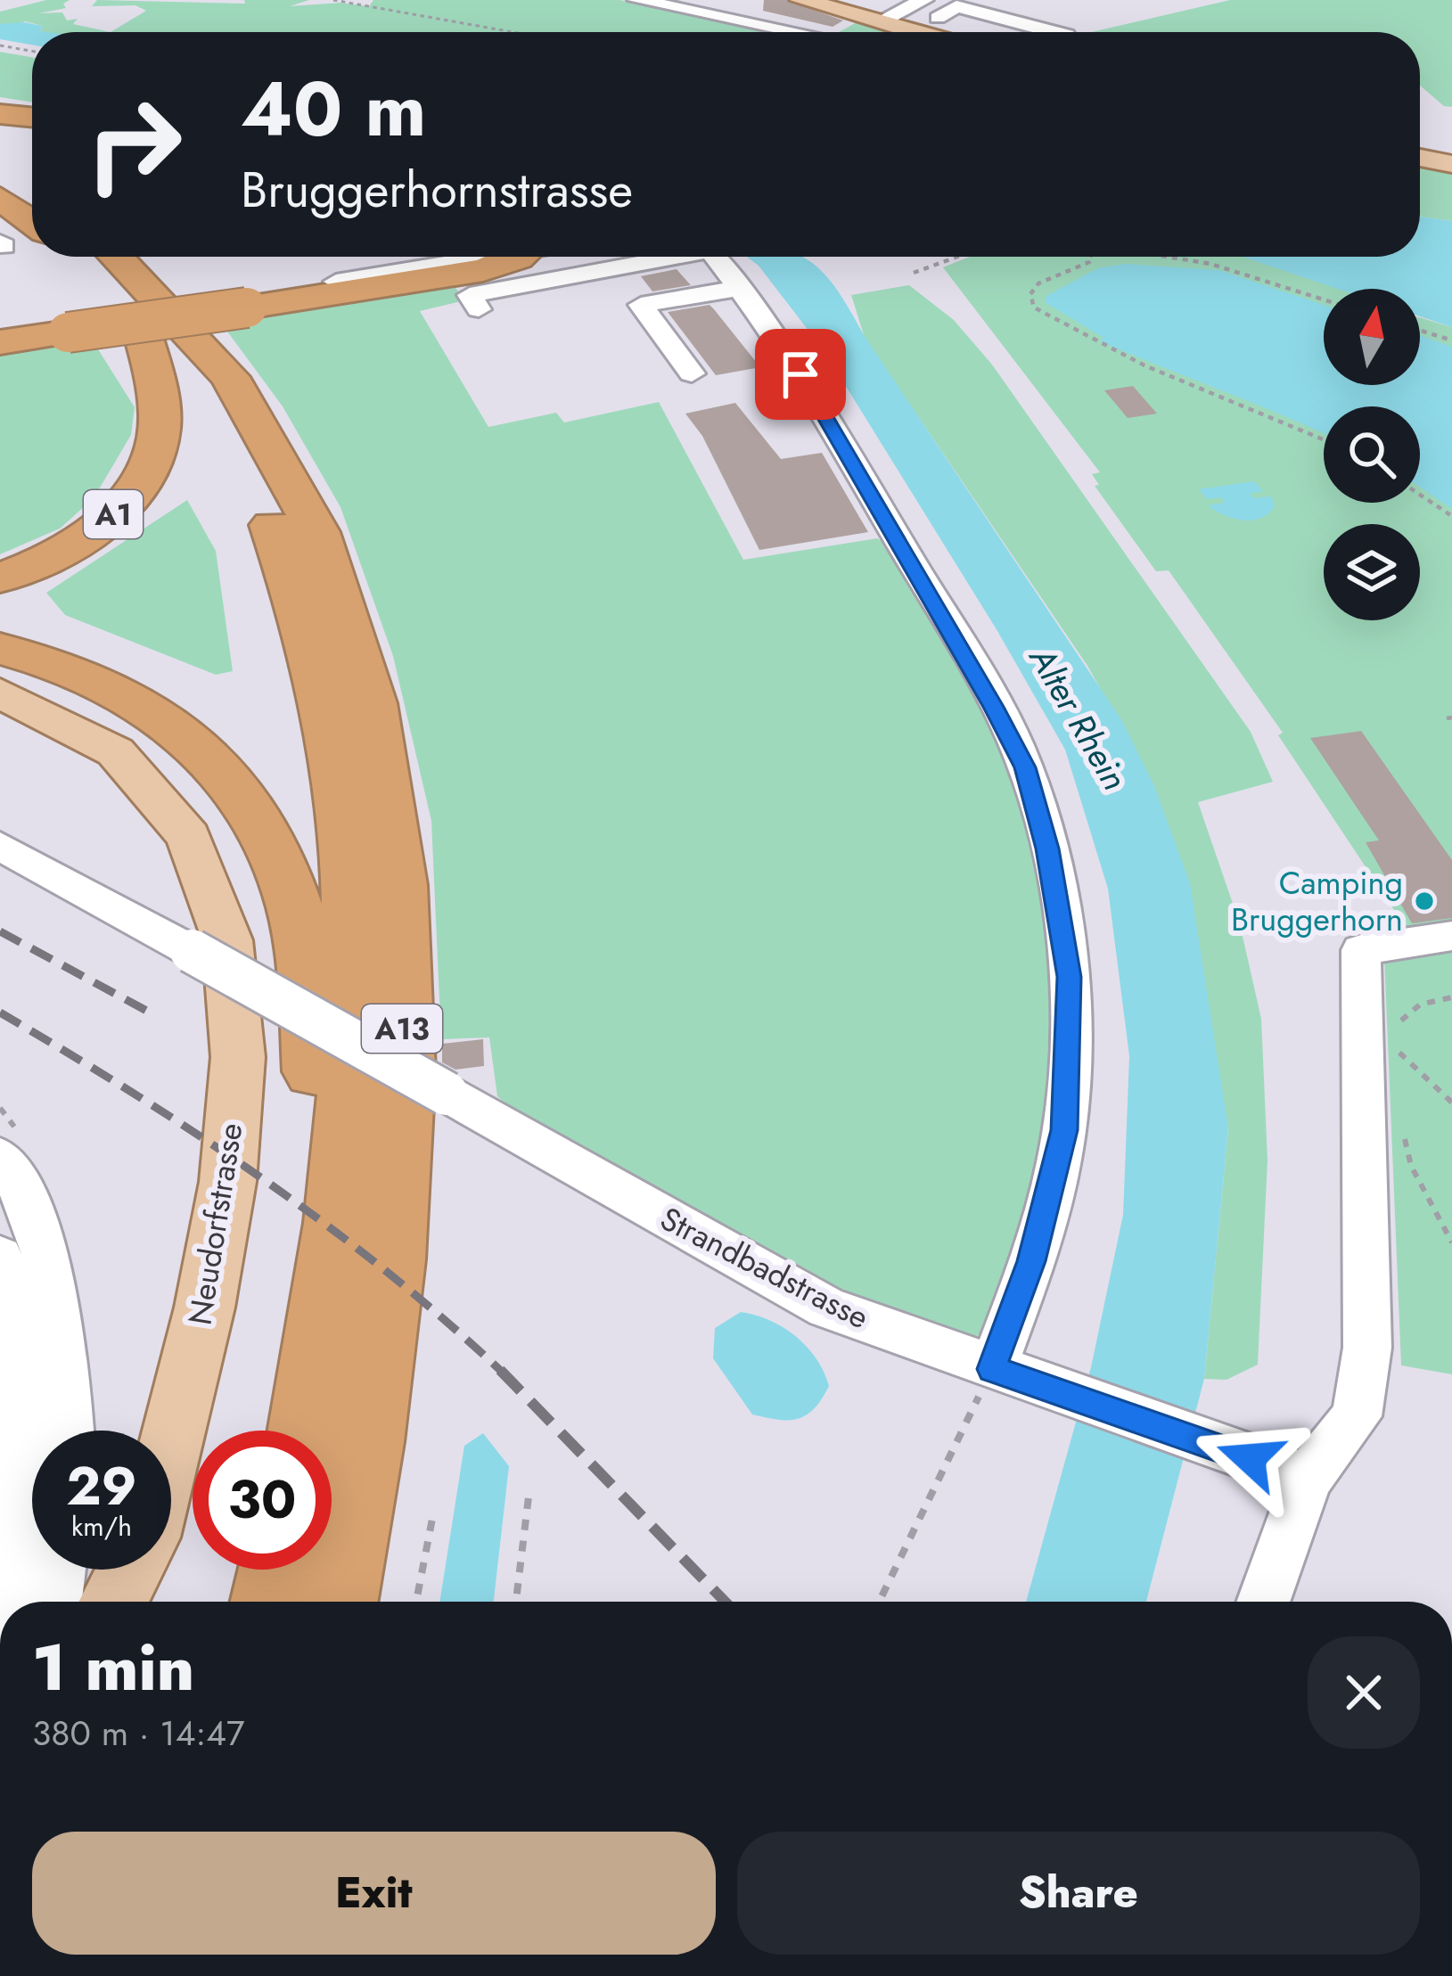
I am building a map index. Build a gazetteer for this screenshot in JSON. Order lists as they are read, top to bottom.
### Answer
{
  "streets": {
    "highway": ["A1", "A13"],
    "main road": ["Neudorfstrasse"],
    "street": ["Strandbadstrasse"]
  },
  "crossings": [
    ["A1", "A13"]
  ],
  "water": ["Alter Rhein"],
  "places": ["Camping Bruggerhorn"],
  "north": "top",
  "page": {
    "turn": ["40 m", "Bruggerhornstrasse"],
    "speed": "29 km/h",
    "limit": "30",
    "heading": ["1 min", "380 m · 14:47"],
    "buttons": ["Exit", "Share"]
  }
}
